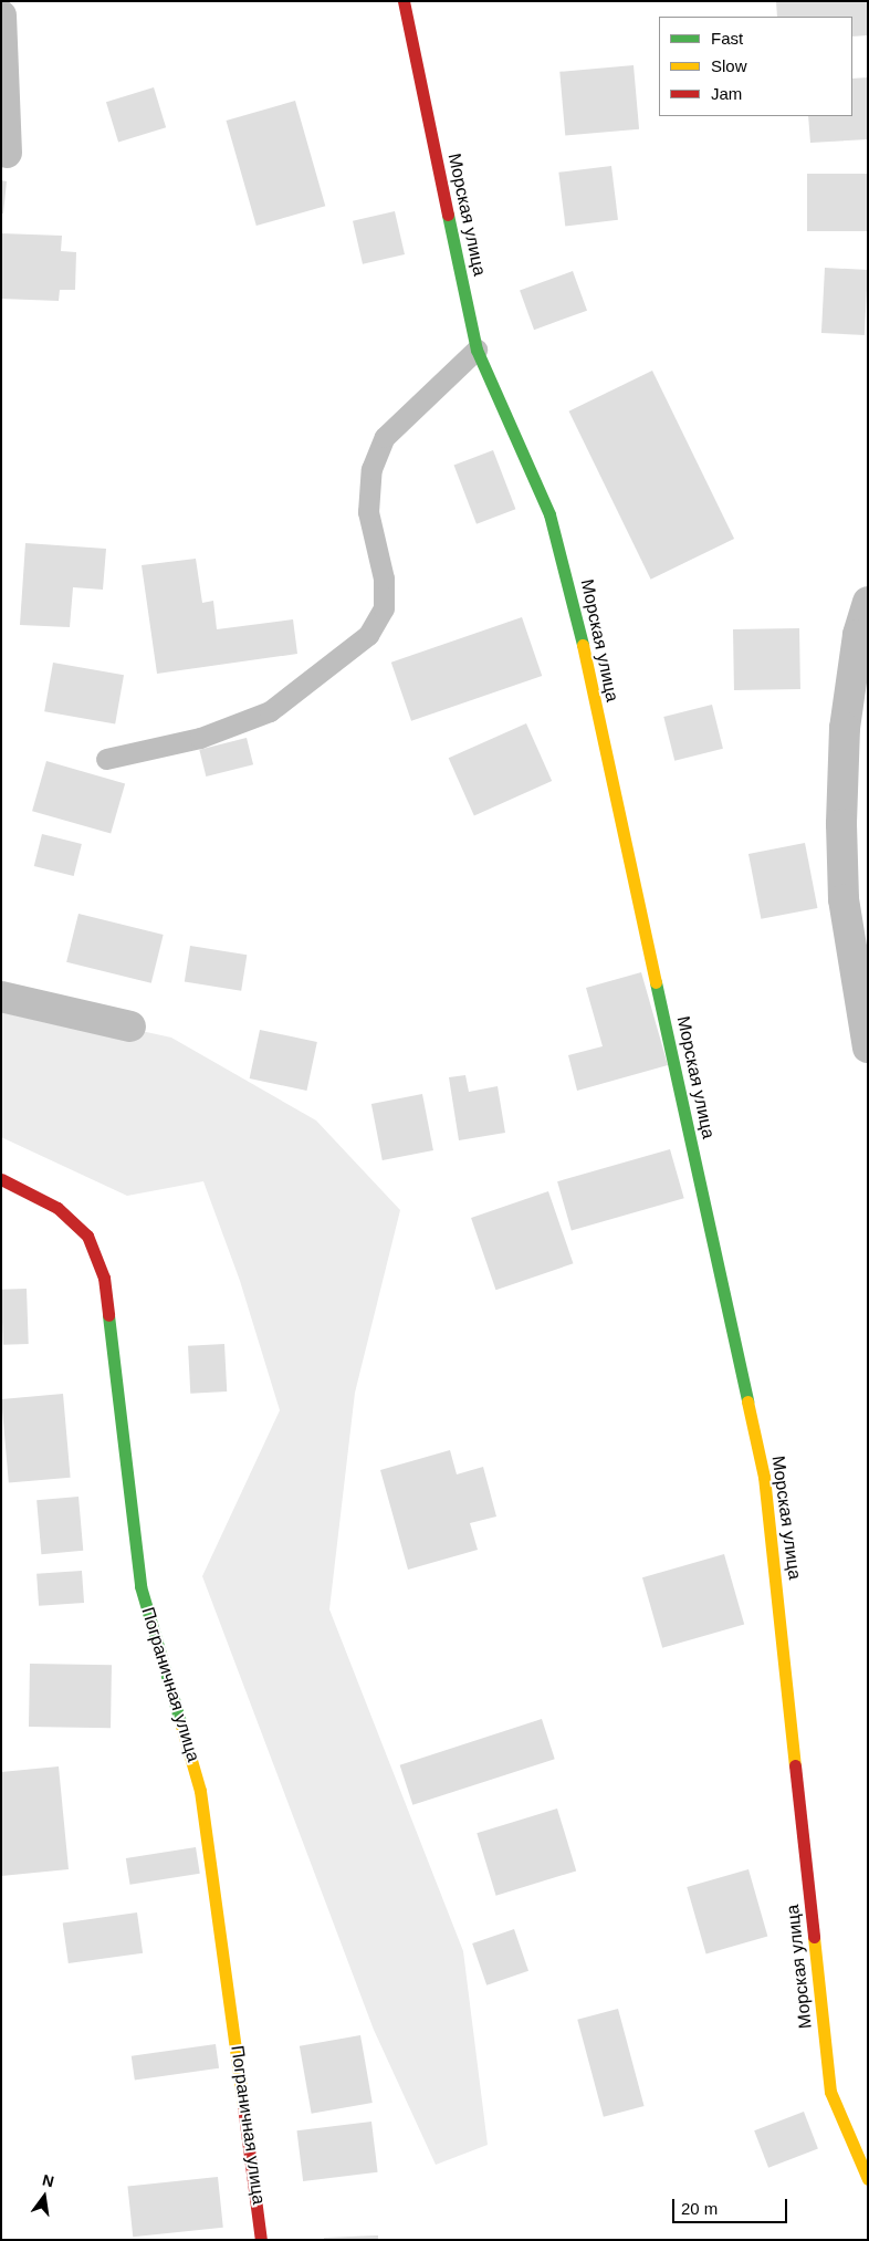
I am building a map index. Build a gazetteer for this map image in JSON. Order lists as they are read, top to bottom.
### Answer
{
  "streets": {
    "street": ["Морская улица", "Пограничная улица"]
  },
  "legend": ["Fast", "Slow", "Jam"],
  "scale_bar": "20 m",
  "north": "top"
}
